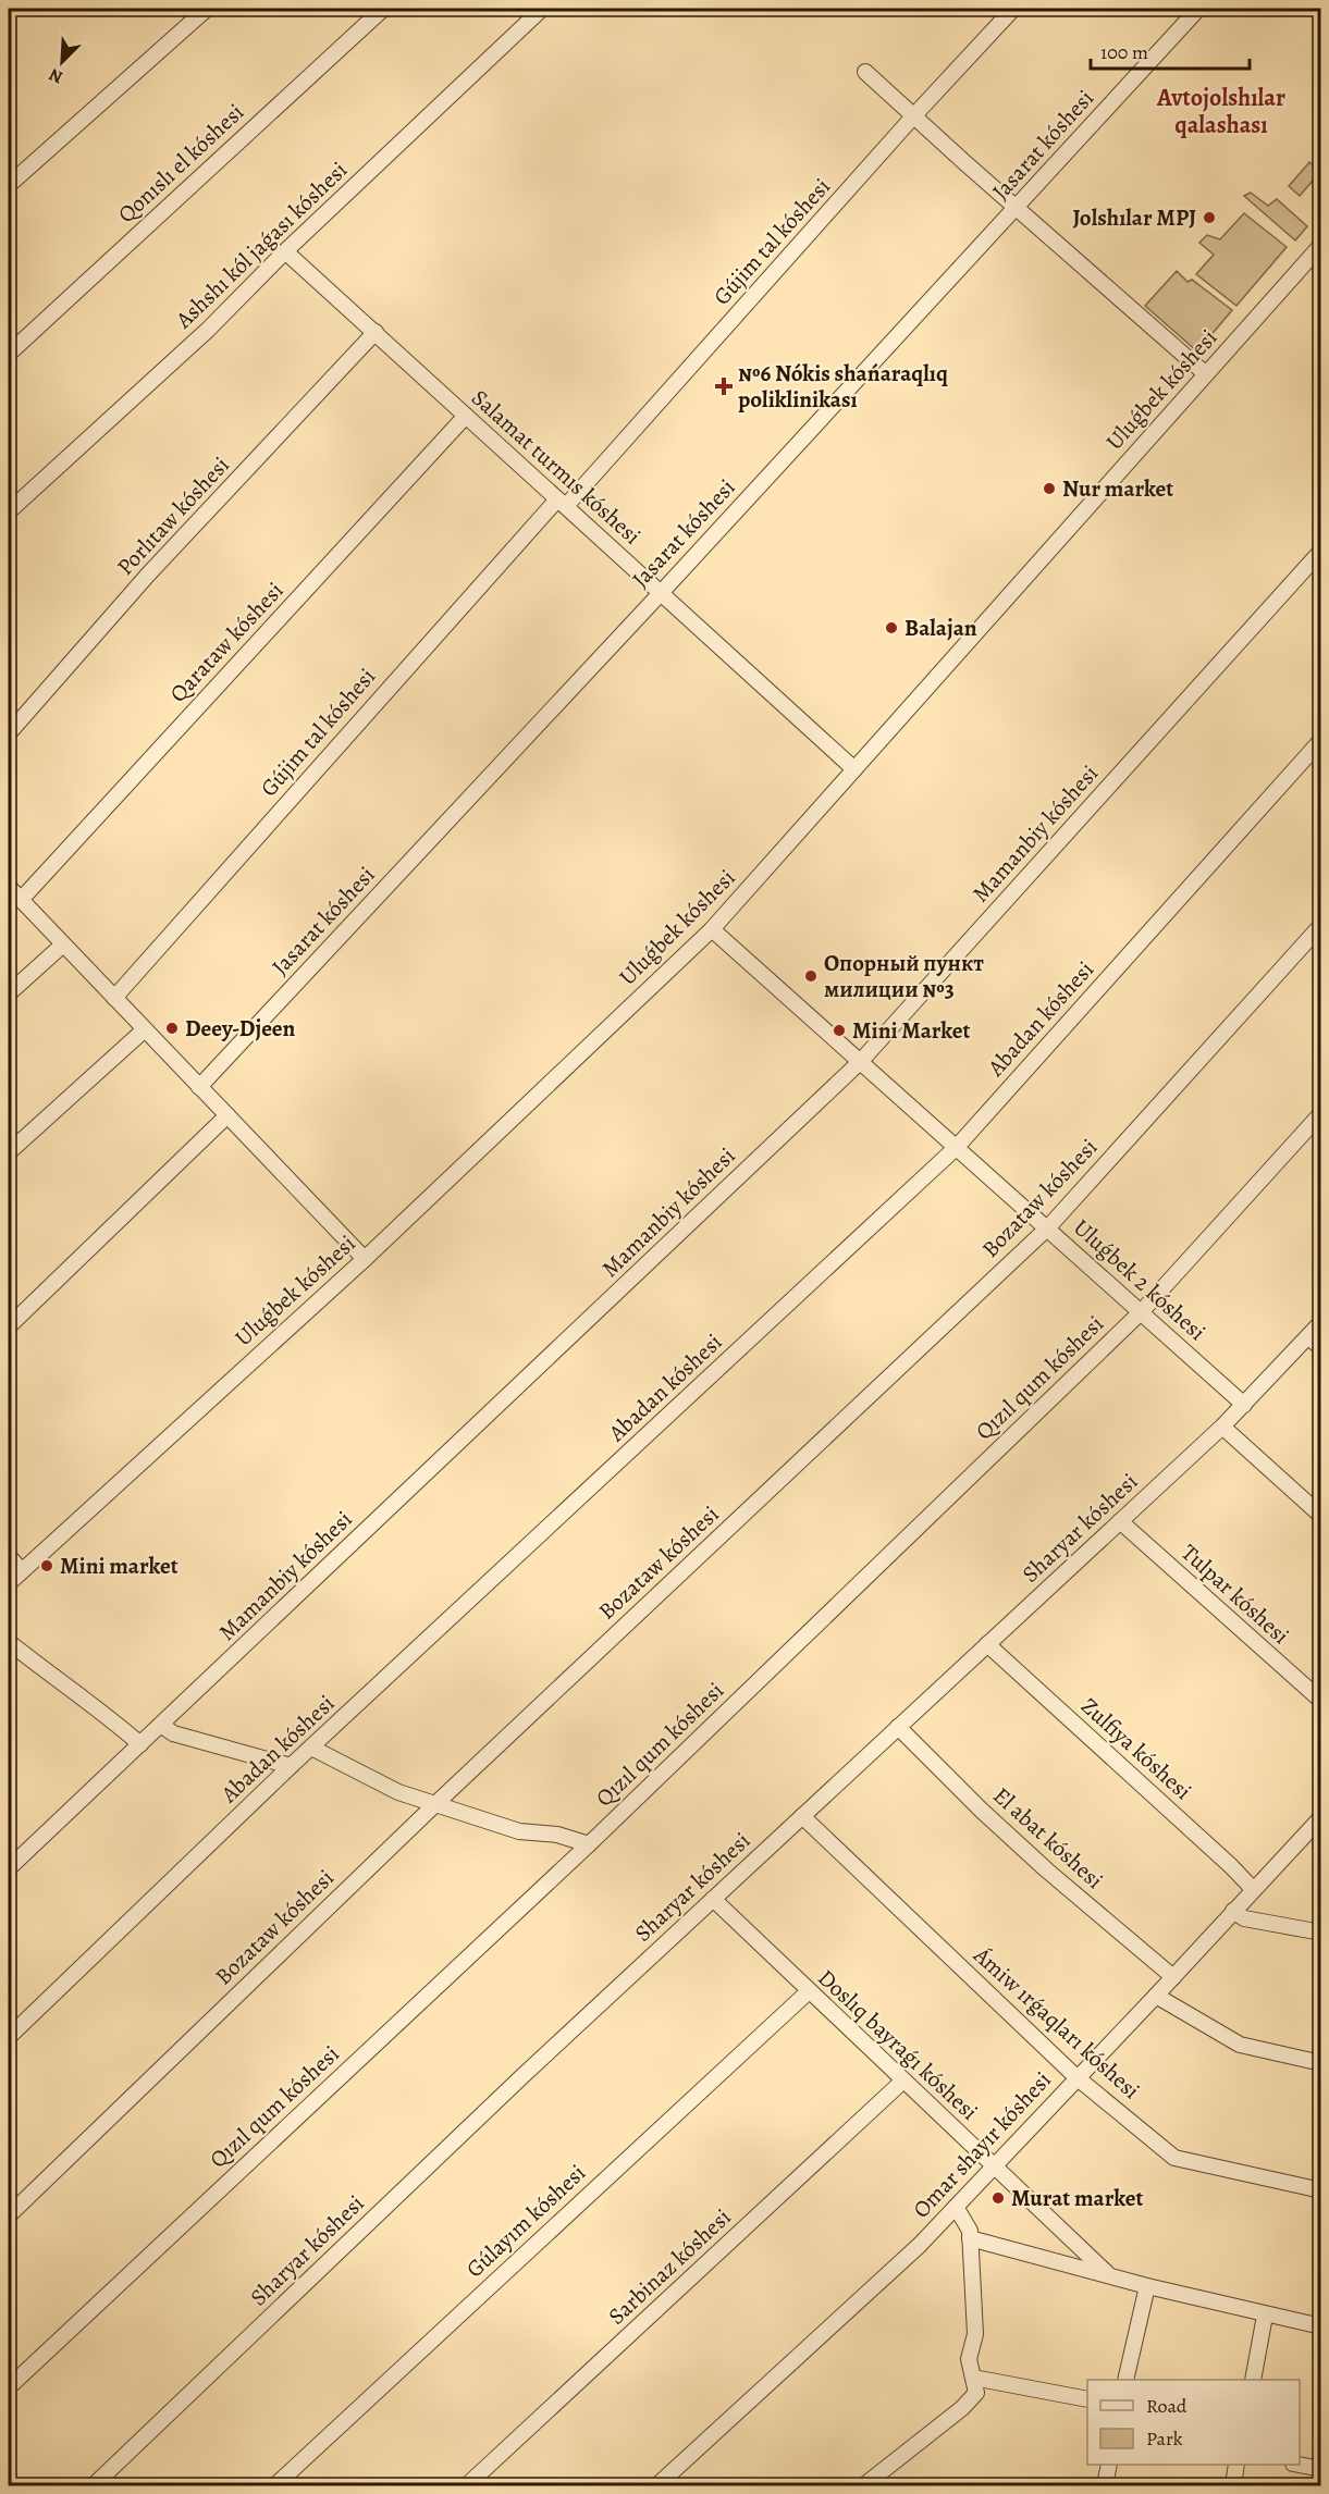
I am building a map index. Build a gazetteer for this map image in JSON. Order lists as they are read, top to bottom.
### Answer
{
  "streets": {
    "street": [
      "Jasarat kóshesi",
      "Qonıslı el kóshesi",
      "Gújim tal kóshesi",
      "Ashshı kól jaǵası kóshesi",
      "Uluǵbek kóshesi",
      "Salamat turmıs kóshesi",
      "Porlıtaw kóshesi",
      "Qarataw kóshesi",
      "Mamanbiy kóshesi",
      "Abadan kóshesi",
      "Bozataw kóshesi",
      "Uluǵbek 2 kóshesi",
      "Qızıl qum kóshesi",
      "Sharyar kóshesi",
      "Tulpar kóshesi",
      "Zulfiya kóshesi",
      "El abat kóshesi",
      "Ámiw ırǵaqları kóshesi",
      "Doslıq bayraǵı kóshesi",
      "Omar shayır kóshesi",
      "Gúlayım kóshesi",
      "Sarbinaz kóshesi"
    ]
  },
  "crossings": [
    ["Jasarat kóshesi", "Salamat turmıs kóshesi"],
    ["Gújim tal kóshesi", "Salamat turmıs kóshesi"],
    ["Ashshı kól jaǵası kóshesi", "Salamat turmıs kóshesi"],
    ["Uluǵbek kóshesi", "Salamat turmıs kóshesi"],
    ["Uluǵbek kóshesi", "Uluǵbek 2 kóshesi"],
    ["Salamat turmıs kóshesi", "Porlıtaw kóshesi"],
    ["Salamat turmıs kóshesi", "Qarataw kóshesi"],
    ["Mamanbiy kóshesi", "Uluǵbek 2 kóshesi"],
    ["Abadan kóshesi", "Uluǵbek 2 kóshesi"],
    ["Bozataw kóshesi", "Uluǵbek 2 kóshesi"],
    ["Uluǵbek 2 kóshesi", "Qızıl qum kóshesi"],
    ["Uluǵbek 2 kóshesi", "Sharyar kóshesi"],
    ["Sharyar kóshesi", "Tulpar kóshesi"],
    ["Sharyar kóshesi", "Zulfiya kóshesi"],
    ["Sharyar kóshesi", "El abat kóshesi"],
    ["Sharyar kóshesi", "Ámiw ırǵaqları kóshesi"],
    ["Sharyar kóshesi", "Doslıq bayraǵı kóshesi"],
    ["Zulfiya kóshesi", "Omar shayır kóshesi"],
    ["El abat kóshesi", "Omar shayır kóshesi"],
    ["Ámiw ırǵaqları kóshesi", "Omar shayır kóshesi"],
    ["Doslıq bayraǵı kóshesi", "Omar shayır kóshesi"],
    ["Doslıq bayraǵı kóshesi", "Gúlayım kóshesi"],
    ["Doslıq bayraǵı kóshesi", "Sarbinaz kóshesi"]
  ],
  "districts": ["Avtojolshılar qalashası"],
  "places": {
    "other": [
      "Jolshılar MPJ",
      "Nur market",
      "Balajan",
      "Опорный пункт милиции №3",
      "Deey-Djeen",
      "Mini Market",
      "Mini market",
      "Murat market"
    ],
    "health": ["№6 Nókis shańaraqlıq poliklinikası"]
  },
  "legend": ["Road", "Park"],
  "scale_bar": "100 m",
  "north": "bottom left"
}
